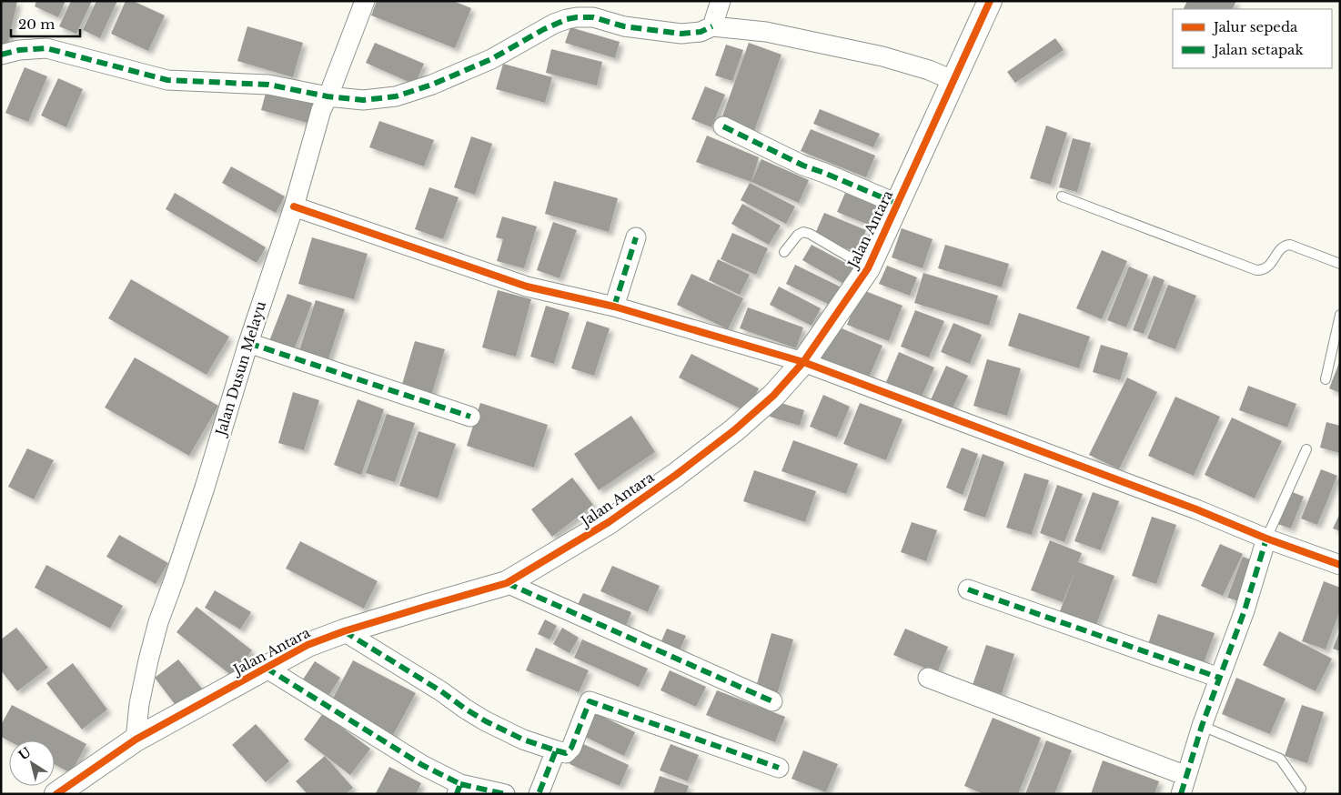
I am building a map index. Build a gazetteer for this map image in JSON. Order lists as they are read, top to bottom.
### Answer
{
  "streets": {
    "street": ["Jalan Antara", "Jalan Dusun Melayu"]
  },
  "crossings": [
    ["Jalan Antara", "Jalan Dusun Melayu"]
  ],
  "legend": ["Jalur sepeda", "Jalan setapak"],
  "scale_bar": "20 m",
  "north": "top left"
}
